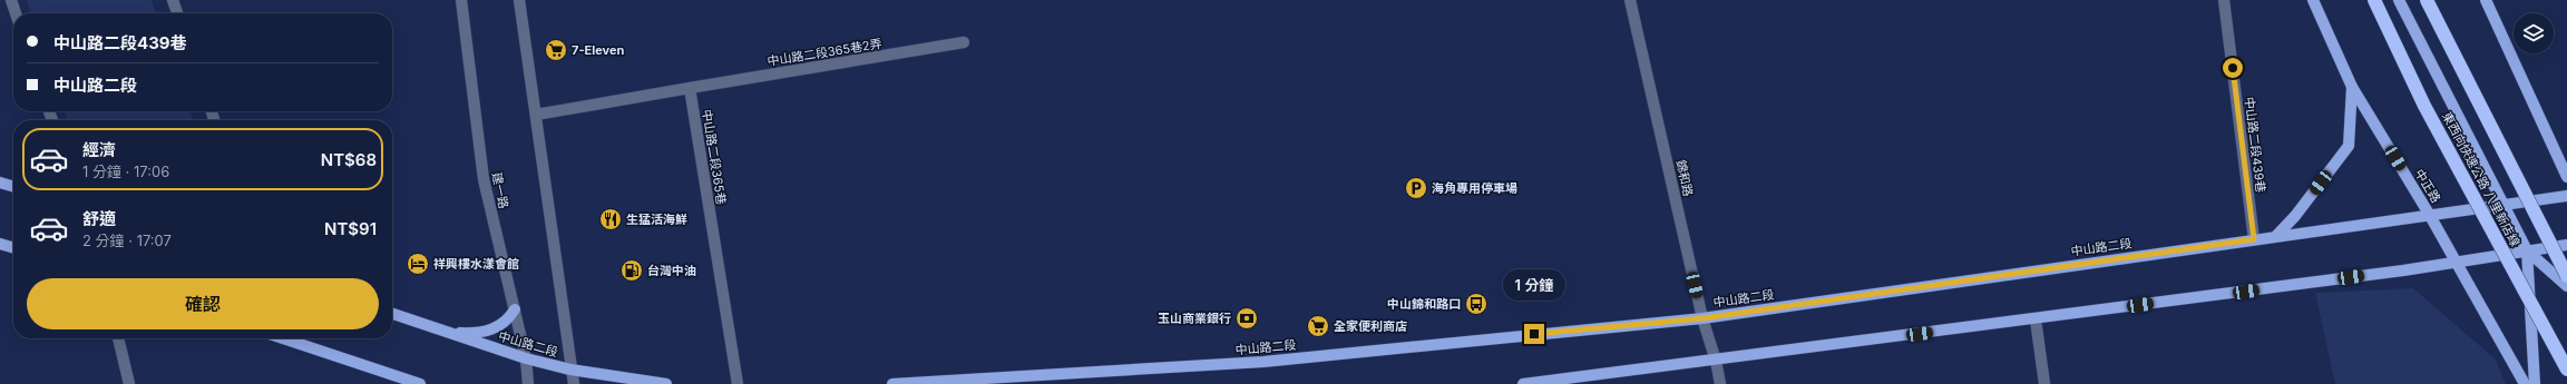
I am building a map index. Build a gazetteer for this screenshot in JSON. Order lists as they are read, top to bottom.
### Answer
{
  "streets": {
    "highway": ["東西向快速公路 八里新店線"],
    "main road": ["中正路", "中山路二段"],
    "street": [
      "中山路二段365巷2弄",
      "中山路二段439巷",
      "中山路二段365巷",
      "錦和路",
      "建一路"
    ]
  },
  "crossings": [
    ["中山路二段365巷2弄", "中山路二段365巷"],
    ["中山路二段439巷", "中山路二段"],
    ["錦和路", "中山路二段"],
    ["中正路", "中山路二段"],
    ["建一路", "中山路二段"]
  ],
  "places": {
    "supermarket": ["7-Eleven", "全家便利商店"],
    "parking": ["海角專用停車場"],
    "restaurant": ["生猛活海鮮"],
    "hotel": ["祥興樓水漾會館"],
    "fuel station": ["台灣中油"],
    "bus stop": ["中山錦和路口"],
    "bank": ["玉山商業銀行"]
  },
  "page": {
    "banner": ["中山路二段439巷", "中山路二段"],
    "list": [
      {
        "name": "經濟",
        "note": "1 分鐘 · 17:06",
        "value": "NT$68"
      },
      {
        "name": "舒適",
        "note": "2 分鐘 · 17:07",
        "value": "NT$91"
      }
    ],
    "bubble": "1 分鐘",
    "buttons": "確認"
  }
}
